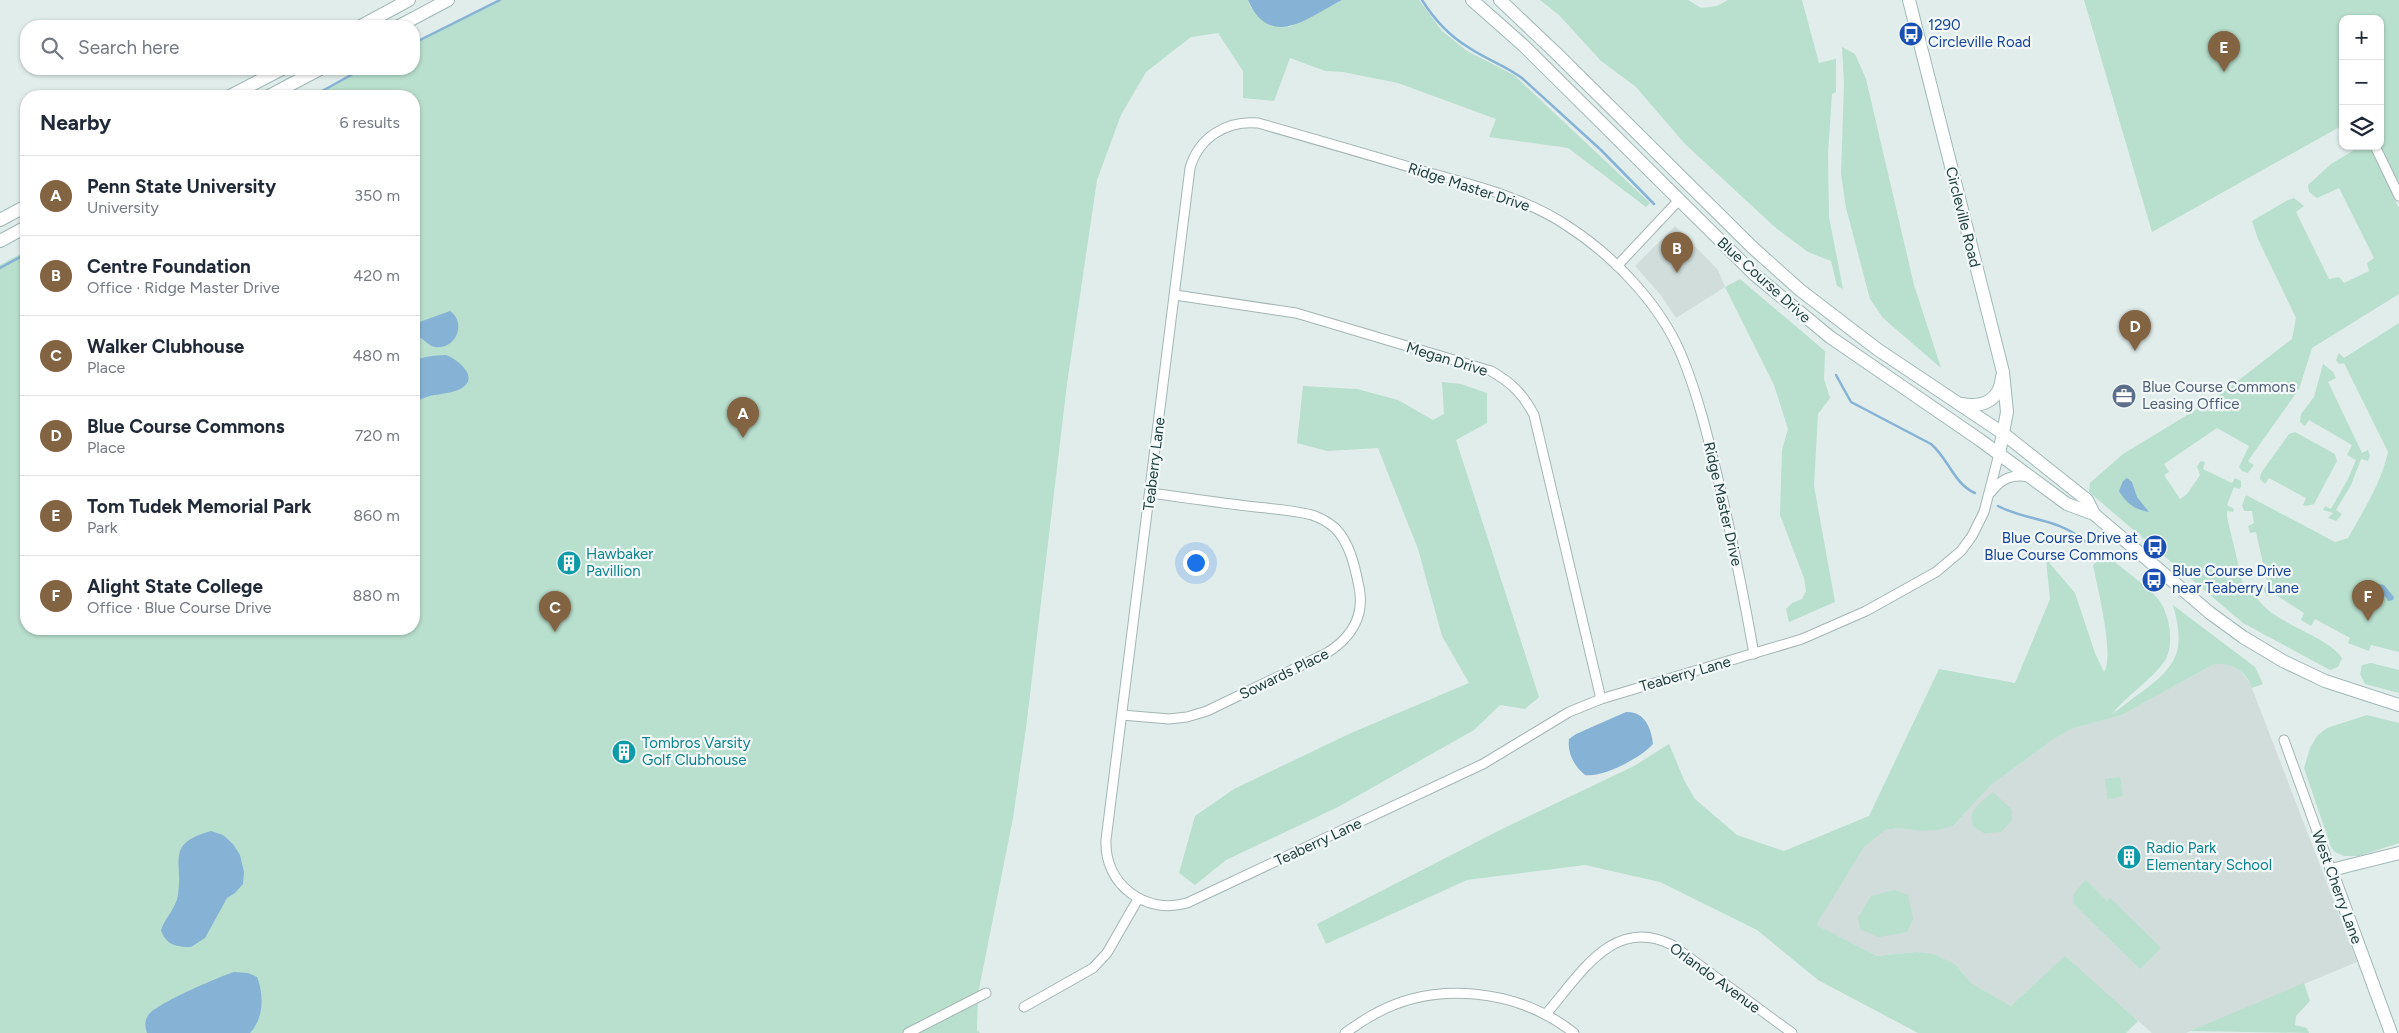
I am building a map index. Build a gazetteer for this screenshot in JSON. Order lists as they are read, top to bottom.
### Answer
{
  "streets": {
    "main road": ["Circleville Road", "Blue Course Drive", "West Cherry Lane"],
    "street": [
      "Ridge Master Drive",
      "Megan Drive",
      "Teaberry Lane",
      "Sowards Place",
      "Orlando Avenue"
    ]
  },
  "crossings": [
    ["Ridge Master Drive", "Megan Drive"],
    ["Ridge Master Drive", "Teaberry Lane"],
    ["Circleville Road", "Blue Course Drive"],
    ["Circleville Road", "Teaberry Lane"],
    ["Blue Course Drive", "Teaberry Lane"],
    ["Megan Drive", "Teaberry Lane"],
    ["Teaberry Lane", "Sowards Place"]
  ],
  "places": {
    "bus stop": ["1290 Circleville Road", "Blue Course Drive at Blue Course Commons", "Blue Course Drive near Teaberry Lane"],
    "office": ["Blue Course Commons Leasing Office"],
    "building": ["Hawbaker Pavillion", "Tombros Varsity Golf Clubhouse", "Radio Park Elementary School"]
  },
  "page": {
    "map_buttons": ["+", "−"],
    "search": "Search here",
    "pins": [
      "E",
      "B",
      "D",
      "A",
      "F",
      "C"
    ],
    "heading": ["Nearby", "6 results"],
    "list": [
      {
        "mark": "A",
        "name": "Penn State University",
        "note": "University",
        "value": "350 m"
      },
      {
        "mark": "B",
        "name": "Centre Foundation",
        "note": "Office · Ridge Master Drive",
        "value": "420 m"
      },
      {
        "mark": "C",
        "name": "Walker Clubhouse",
        "note": "Place",
        "value": "480 m"
      },
      {
        "mark": "D",
        "name": "Blue Course Commons",
        "note": "Place",
        "value": "720 m"
      },
      {
        "mark": "E",
        "name": "Tom Tudek Memorial Park",
        "note": "Park",
        "value": "860 m"
      },
      {
        "mark": "F",
        "name": "Alight State College",
        "note": "Office · Blue Course Drive",
        "value": "880 m"
      }
    ]
  }
}
